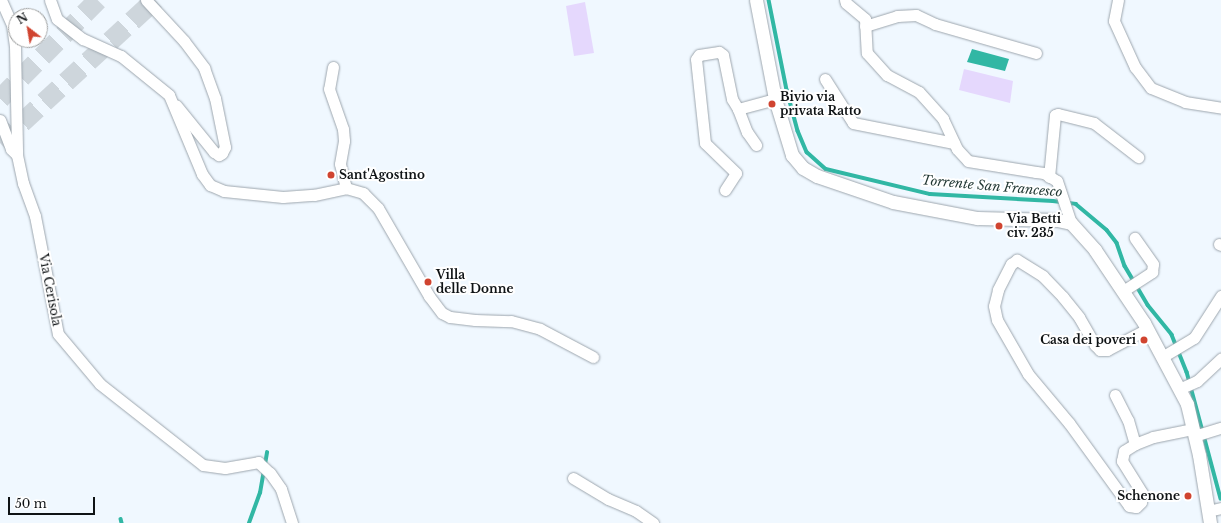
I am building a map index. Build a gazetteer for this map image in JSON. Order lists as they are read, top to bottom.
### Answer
{
  "streets": {
    "street": ["Via Cerisola"]
  },
  "water": ["Torrente San Francesco"],
  "places": [
    "Bivio via privata Ratto",
    "Sant'Agostino",
    "Via Betti civ. 235",
    "Villa delle Donne",
    "Casa dei poveri",
    "Schenone"
  ],
  "scale_bar": "50 m",
  "north": "top left"
}
